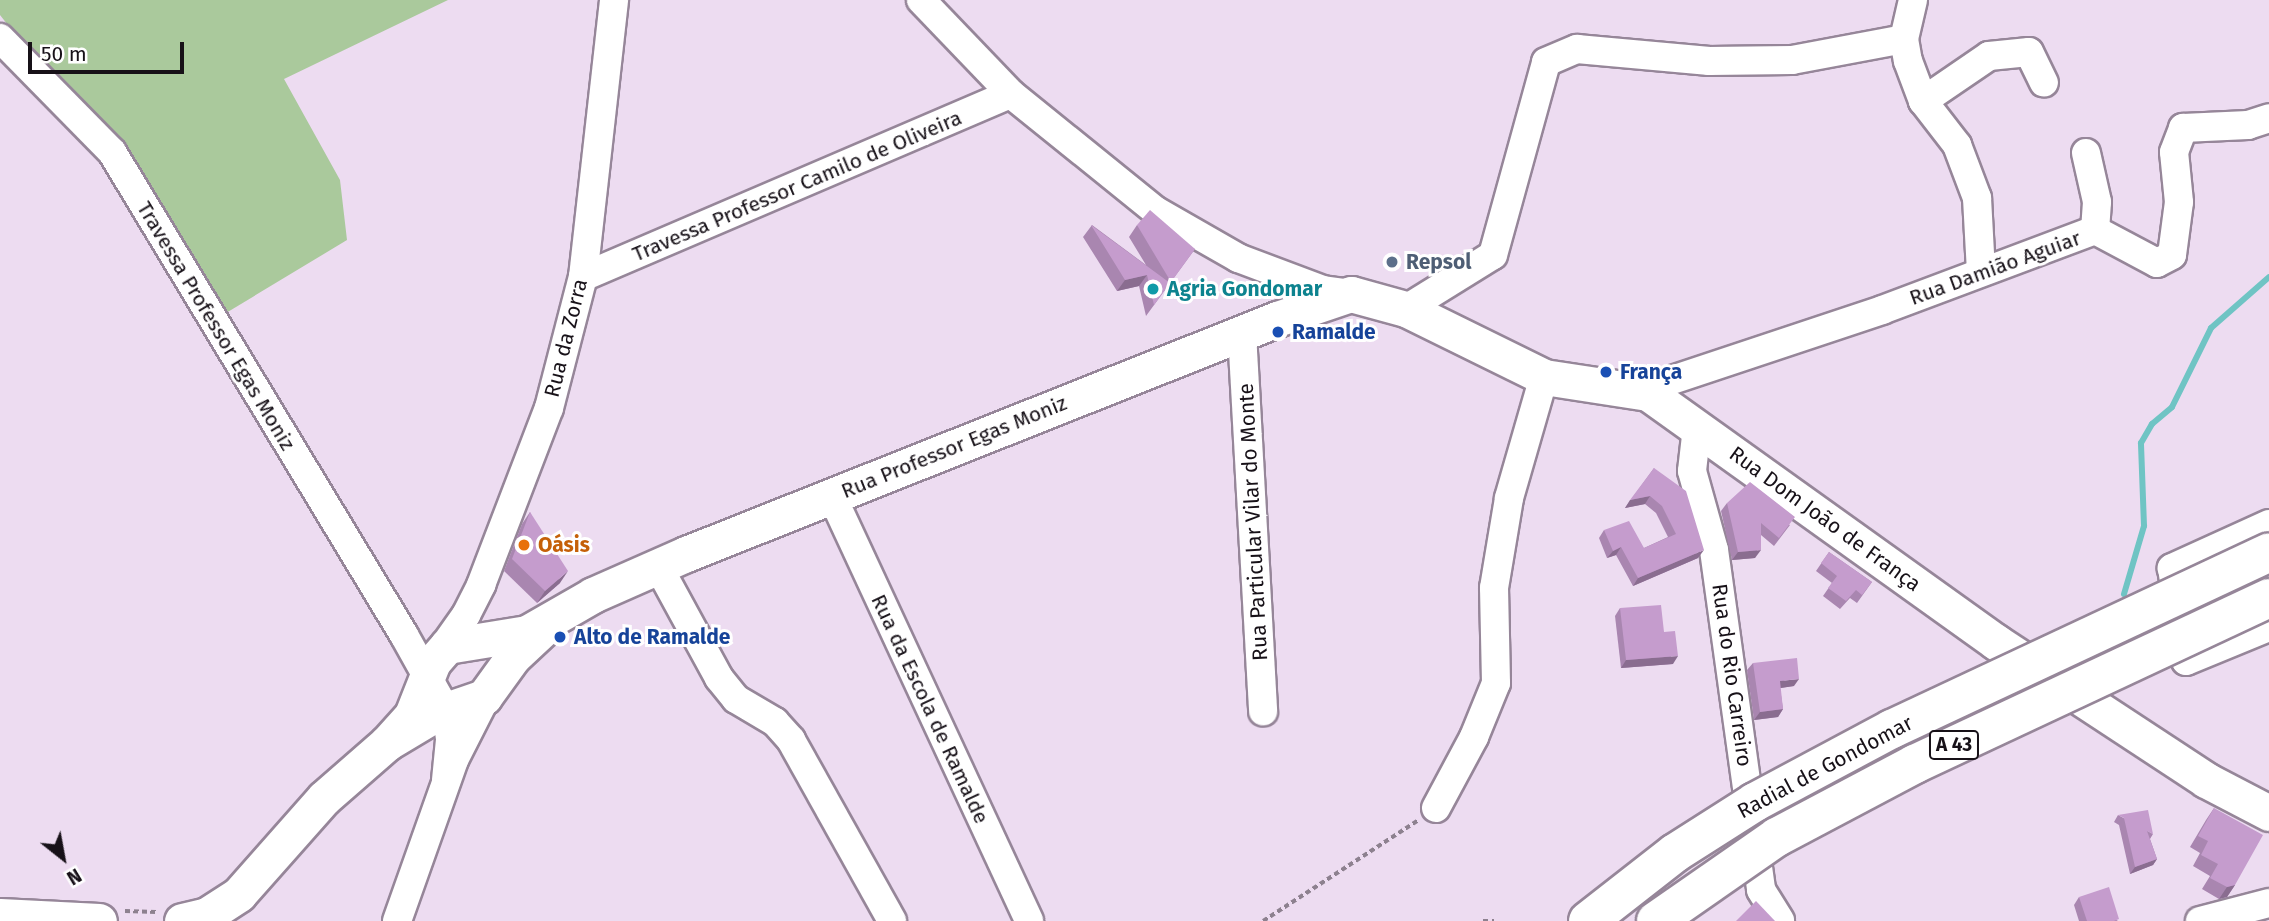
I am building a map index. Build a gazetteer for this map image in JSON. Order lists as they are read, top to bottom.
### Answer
{
  "streets": {
    "highway": ["A 43", "Radial de Gondomar"],
    "main road": ["Rua Professor Egas Moniz", "Rua Dom João de França"],
    "street": [
      "Travessa Professor Camilo de Oliveira",
      "Rua Damião Aguiar",
      "Travessa Professor Egas Moniz",
      "Rua da Zorra",
      "Rua Particular Vilar do Monte",
      "Rua do Rio Carreiro",
      "Rua da Escola de Ramalde"
    ]
  },
  "crossings": [
    ["Travessa Professor Camilo de Oliveira", "Rua da Zorra"],
    ["Rua Damião Aguiar", "Rua Dom João de França"],
    ["Travessa Professor Egas Moniz", "Rua da Zorra"],
    ["Travessa Professor Egas Moniz", "Rua Professor Egas Moniz"],
    ["Rua da Zorra", "Rua Professor Egas Moniz"],
    ["Rua Professor Egas Moniz", "Rua Dom João de França"],
    ["Rua Professor Egas Moniz", "Rua Particular Vilar do Monte"],
    ["Rua Professor Egas Moniz", "Rua da Escola de Ramalde"],
    ["Rua Dom João de França", "Rua do Rio Carreiro"]
  ],
  "places": [
    "Repsol",
    "Agria Gondomar",
    "Ramalde",
    "França",
    "Oásis",
    "Alto de Ramalde"
  ],
  "scale_bar": "50 m",
  "north": "bottom right"
}
